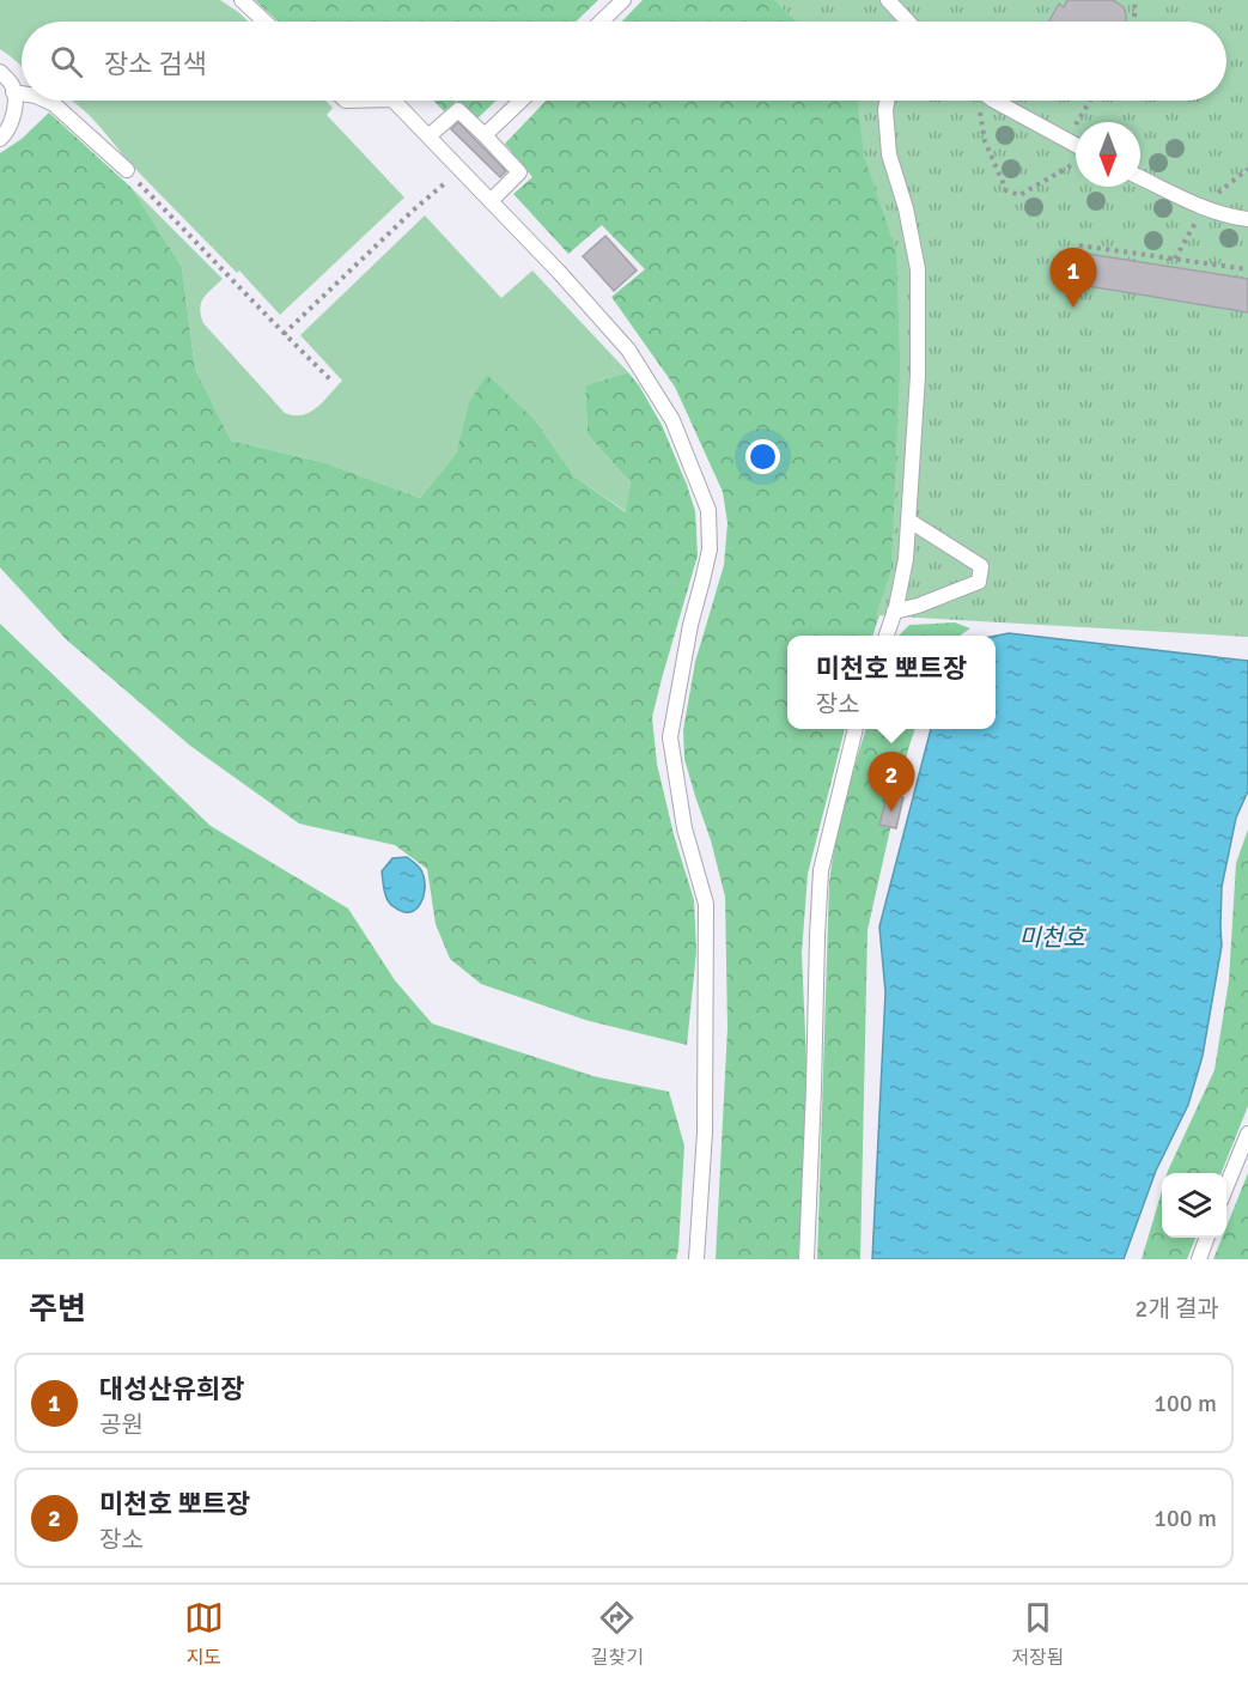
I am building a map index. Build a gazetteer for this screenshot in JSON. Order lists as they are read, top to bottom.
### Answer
{
  "water": ["미천호"],
  "north": "bottom",
  "page": {
    "search": "장소 검색",
    "pins": ["1", "2"],
    "popup": ["미천호 뽀트장", "장소"],
    "heading": ["주변", "2개 결과"],
    "list": [
      {
        "mark": "1",
        "name": "대성산유희장",
        "note": "공원",
        "value": "100 m"
      },
      {
        "mark": "2",
        "name": "미천호 뽀트장",
        "note": "장소",
        "value": "100 m"
      }
    ],
    "nav": ["지도", "길찾기", "저장됨"]
  }
}
